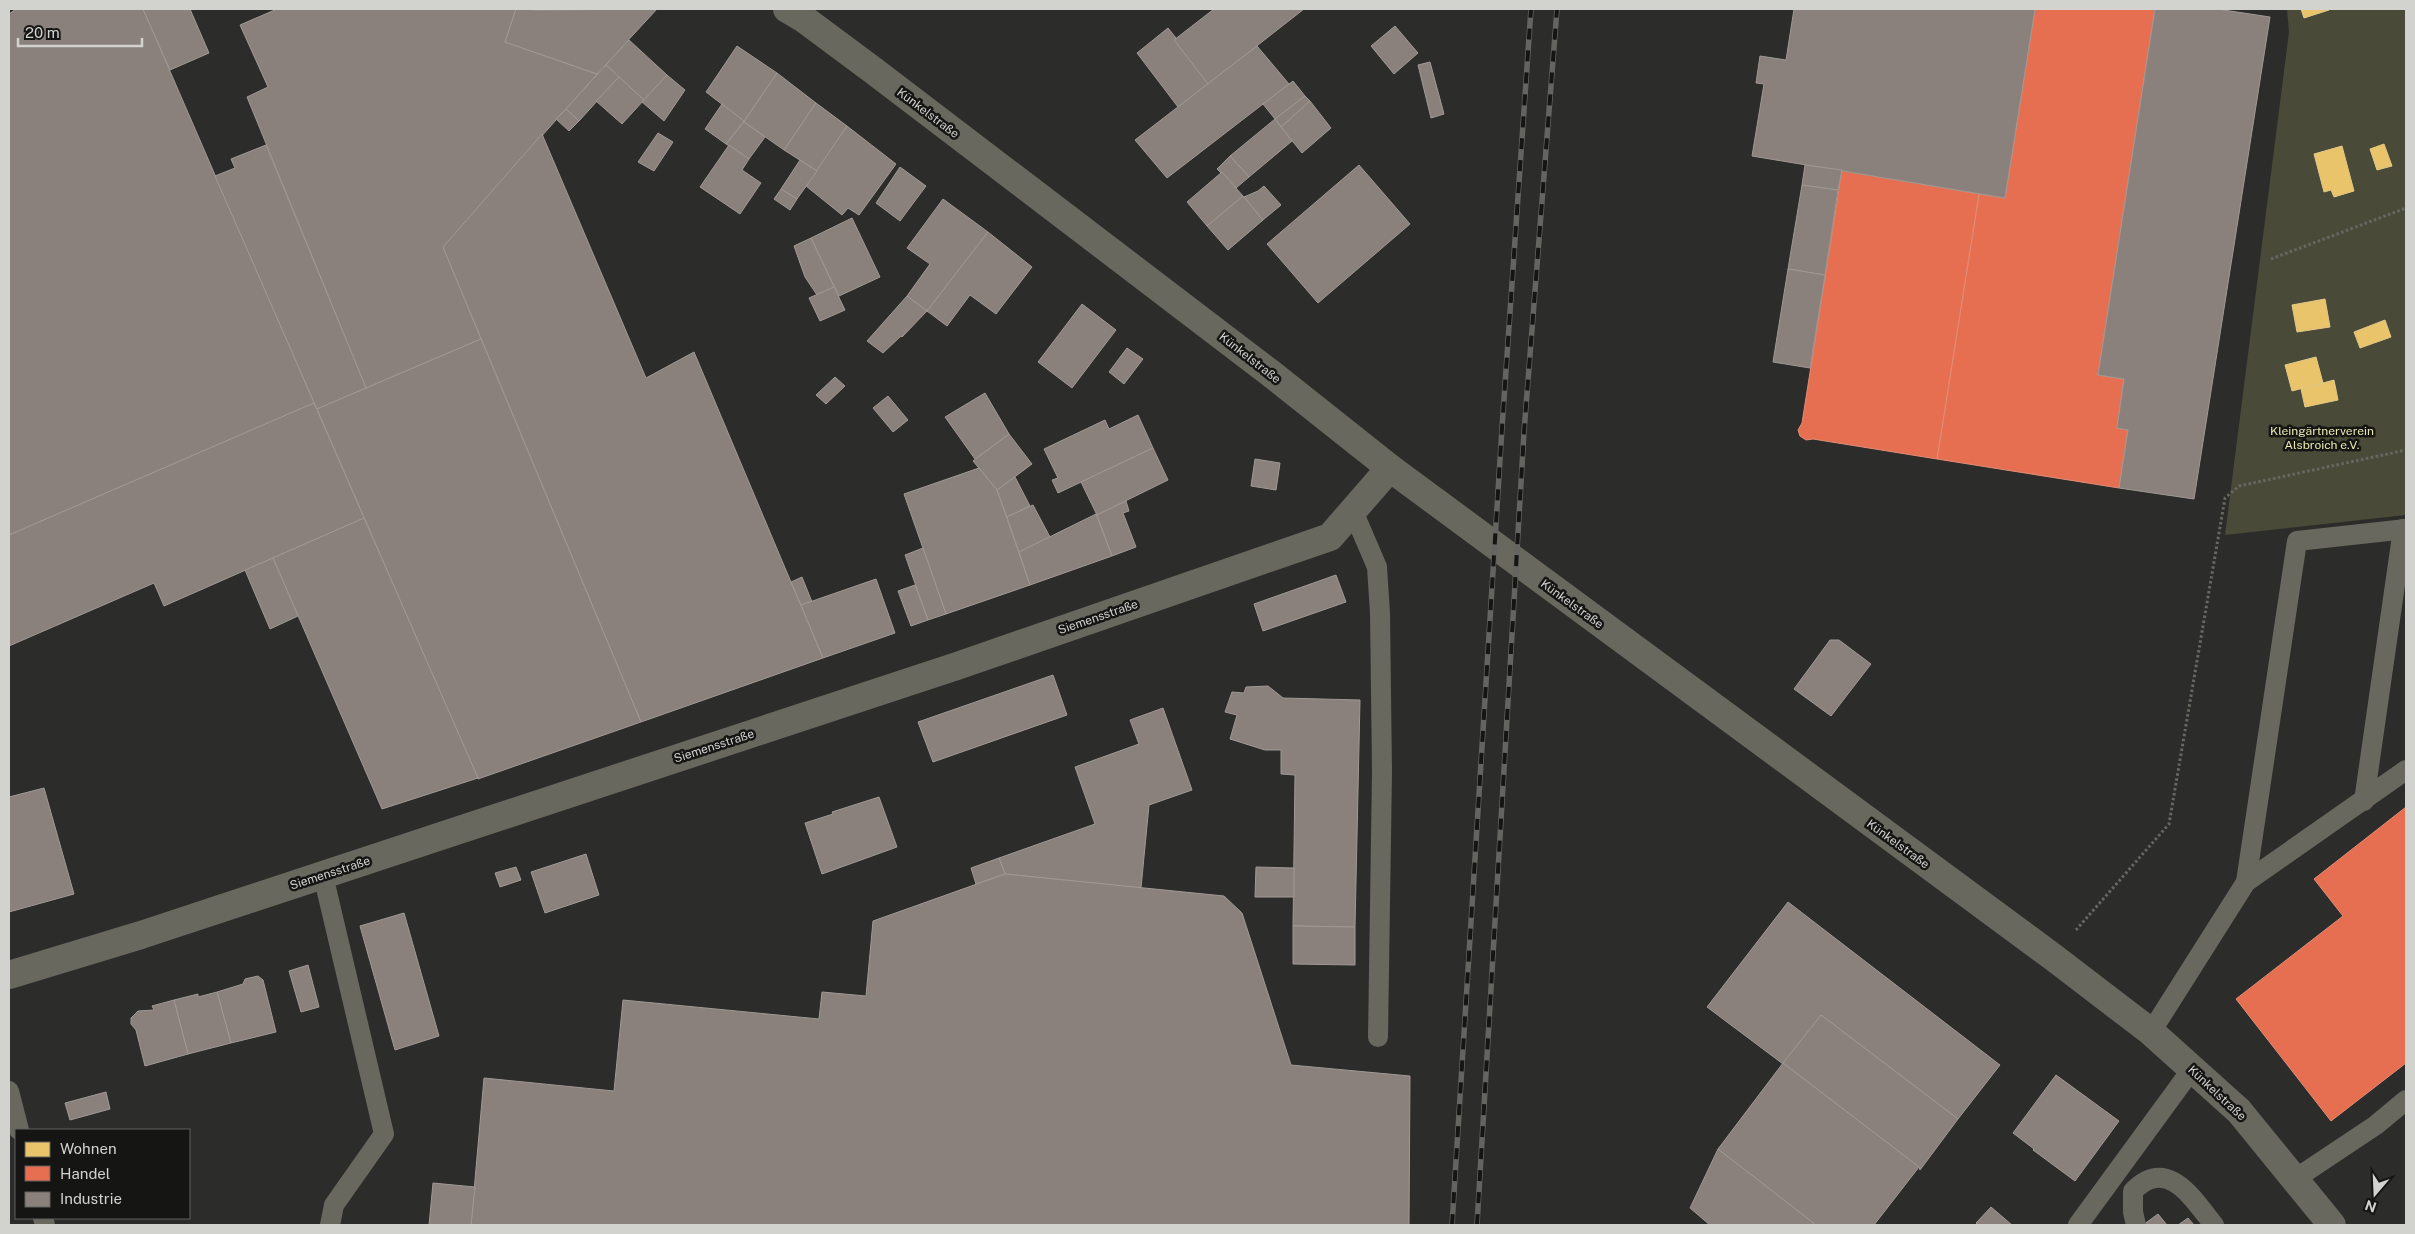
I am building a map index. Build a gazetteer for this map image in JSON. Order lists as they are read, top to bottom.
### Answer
{
  "streets": {
    "street": ["Künkelstraße", "Siemensstraße"]
  },
  "crossings": [
    ["Künkelstraße", "Siemensstraße"]
  ],
  "parks": ["Kleingärtnerverein Alsbroich e.V."],
  "legend": ["Wohnen", "Handel", "Industrie"],
  "scale_bar": "20 m",
  "north": "bottom"
}
